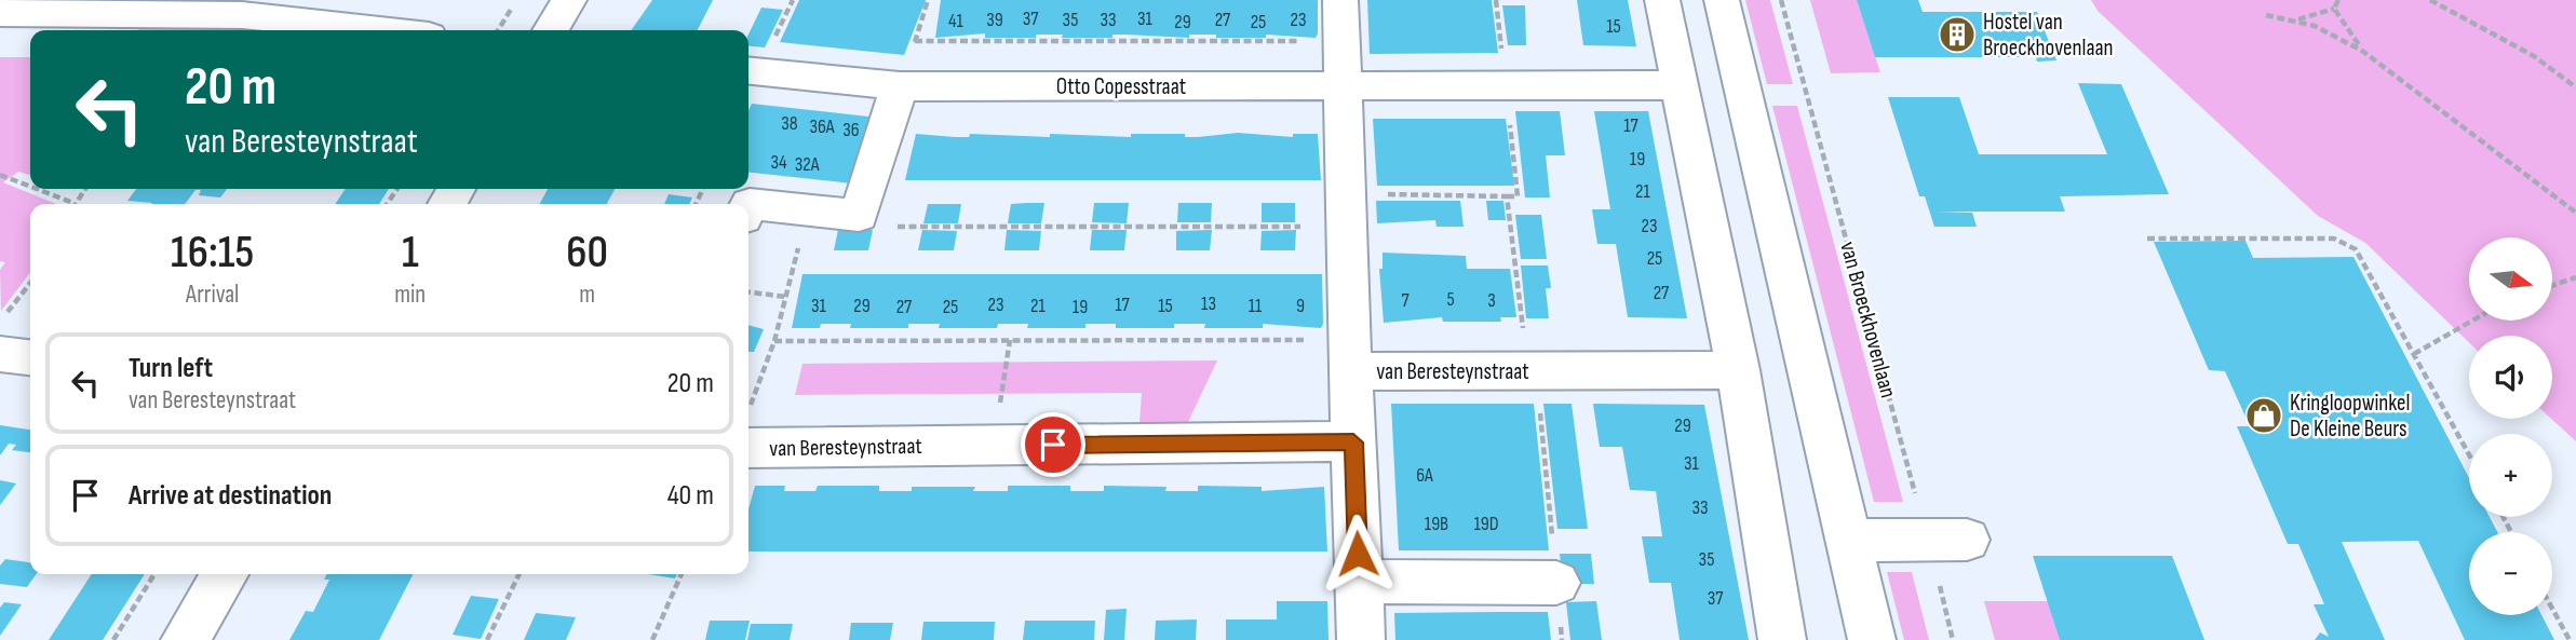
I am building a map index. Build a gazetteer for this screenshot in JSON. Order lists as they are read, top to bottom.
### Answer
{
  "streets": {
    "street": ["Otto Copesstraat", "van Beresteynstraat"],
    "path": ["van Broeckhovenlaan"]
  },
  "places": {
    "building": ["Hostel van Broeckhovenlaan"],
    "shop": ["Kringloopwinkel De Kleine Beurs"]
  },
  "house_numbers": [
    "37",
    "31",
    "39",
    "35",
    "33",
    "27",
    "23",
    "41",
    "29",
    "25",
    "15",
    "38",
    "17",
    "36A",
    "36",
    "19",
    "34",
    "32A",
    "21",
    "23",
    "25",
    "27",
    "5",
    "7",
    "3",
    "13",
    "23",
    "17",
    "31",
    "29",
    "21",
    "15",
    "11",
    "9",
    "27",
    "25",
    "19",
    "29",
    "31",
    "6A",
    "33",
    "19B",
    "19D",
    "35",
    "37"
  ],
  "north": "right",
  "page": {
    "turn": ["20 m", "van Beresteynstraat"],
    "eta": [
      "16:15",
      "Arrival",
      "1",
      "min",
      "60",
      "m"
    ],
    "map_buttons": ["+", "−"],
    "list": [
      {
        "name": "Turn left",
        "note": "van Beresteynstraat",
        "value": "20 m"
      },
      {
        "name": "Arrive at destination",
        "value": "40 m"
      }
    ]
  }
}
